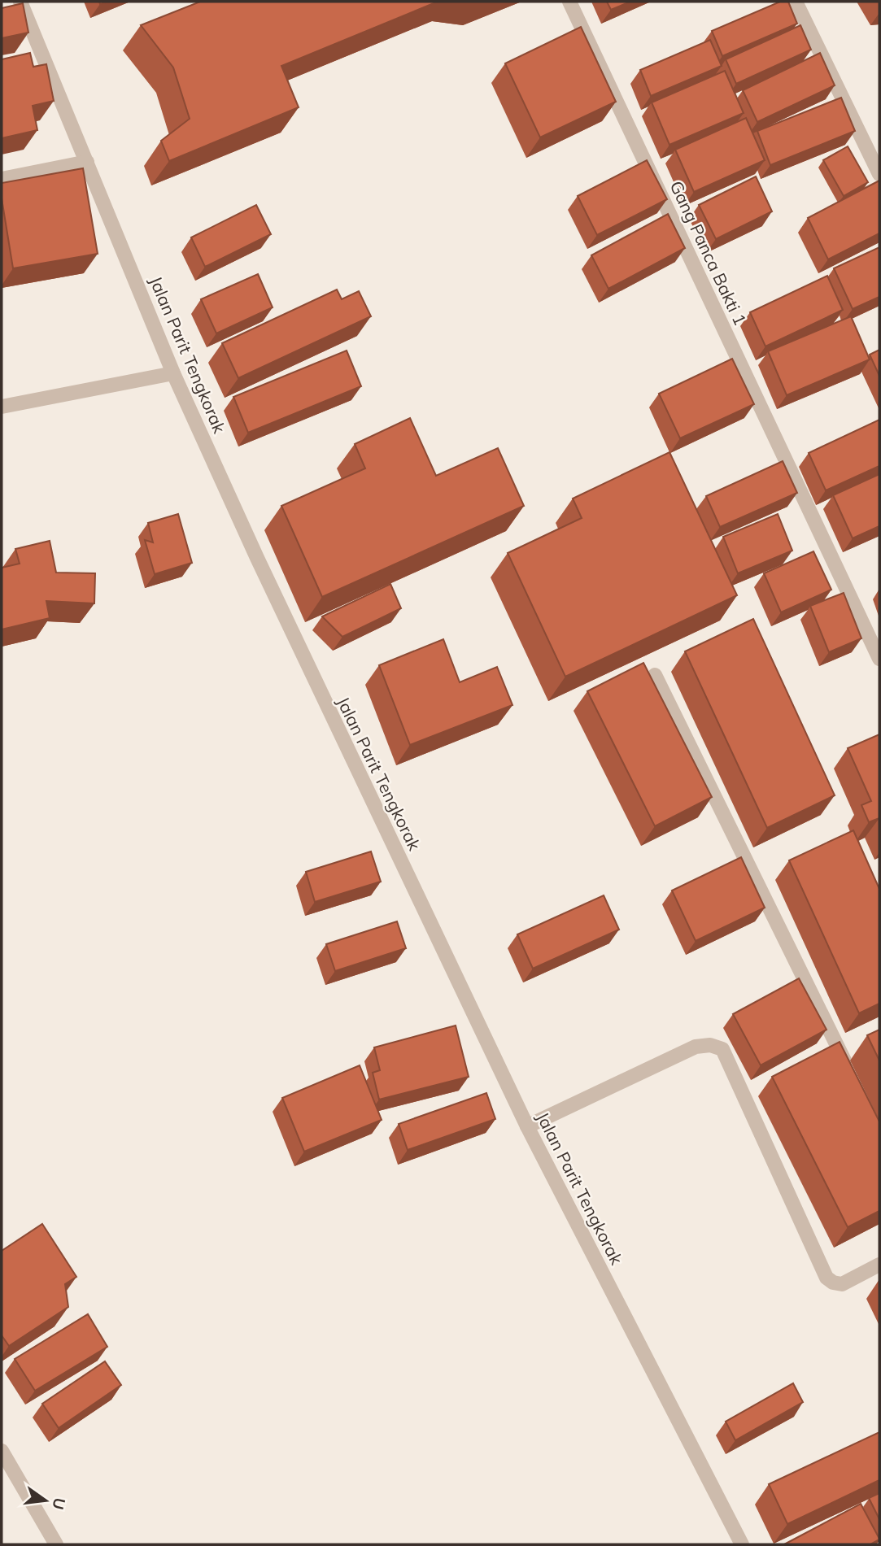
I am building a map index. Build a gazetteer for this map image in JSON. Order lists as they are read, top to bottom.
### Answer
{
  "streets": {
    "street": ["Gang Panca Bakti 1", "Jalan Parit Tengkorak"]
  },
  "north": "right"
}
